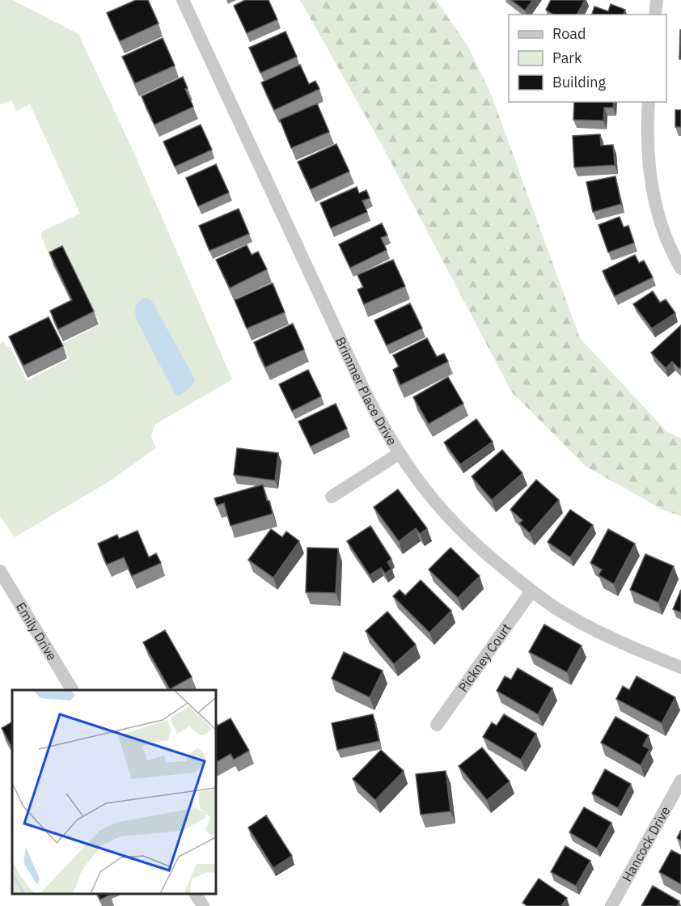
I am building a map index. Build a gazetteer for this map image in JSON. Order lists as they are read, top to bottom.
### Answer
{
  "streets": {
    "street": [
      "Brimmer Place Drive",
      "Emily Drive",
      "Pickney Court",
      "Hancock Drive"
    ]
  },
  "crossings": [
    ["Brimmer Place Drive", "Pickney Court"]
  ],
  "legend": ["Road", "Park", "Building"]
}
